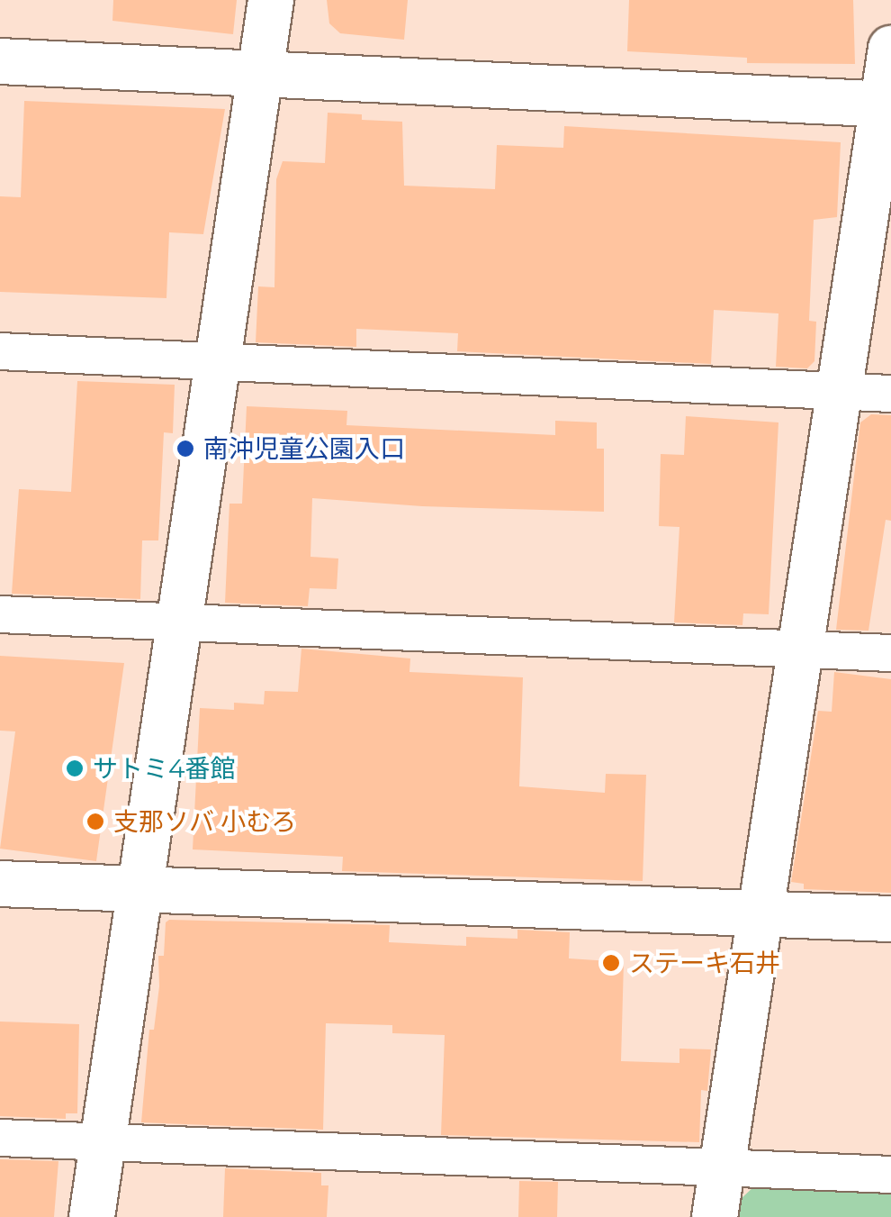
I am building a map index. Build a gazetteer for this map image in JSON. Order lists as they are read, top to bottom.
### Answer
{
  "places": [
    "南沖児童公園入口",
    "サトミ4番館",
    "支那ソバ 小むろ",
    "ステーキ石井"
  ]
}
